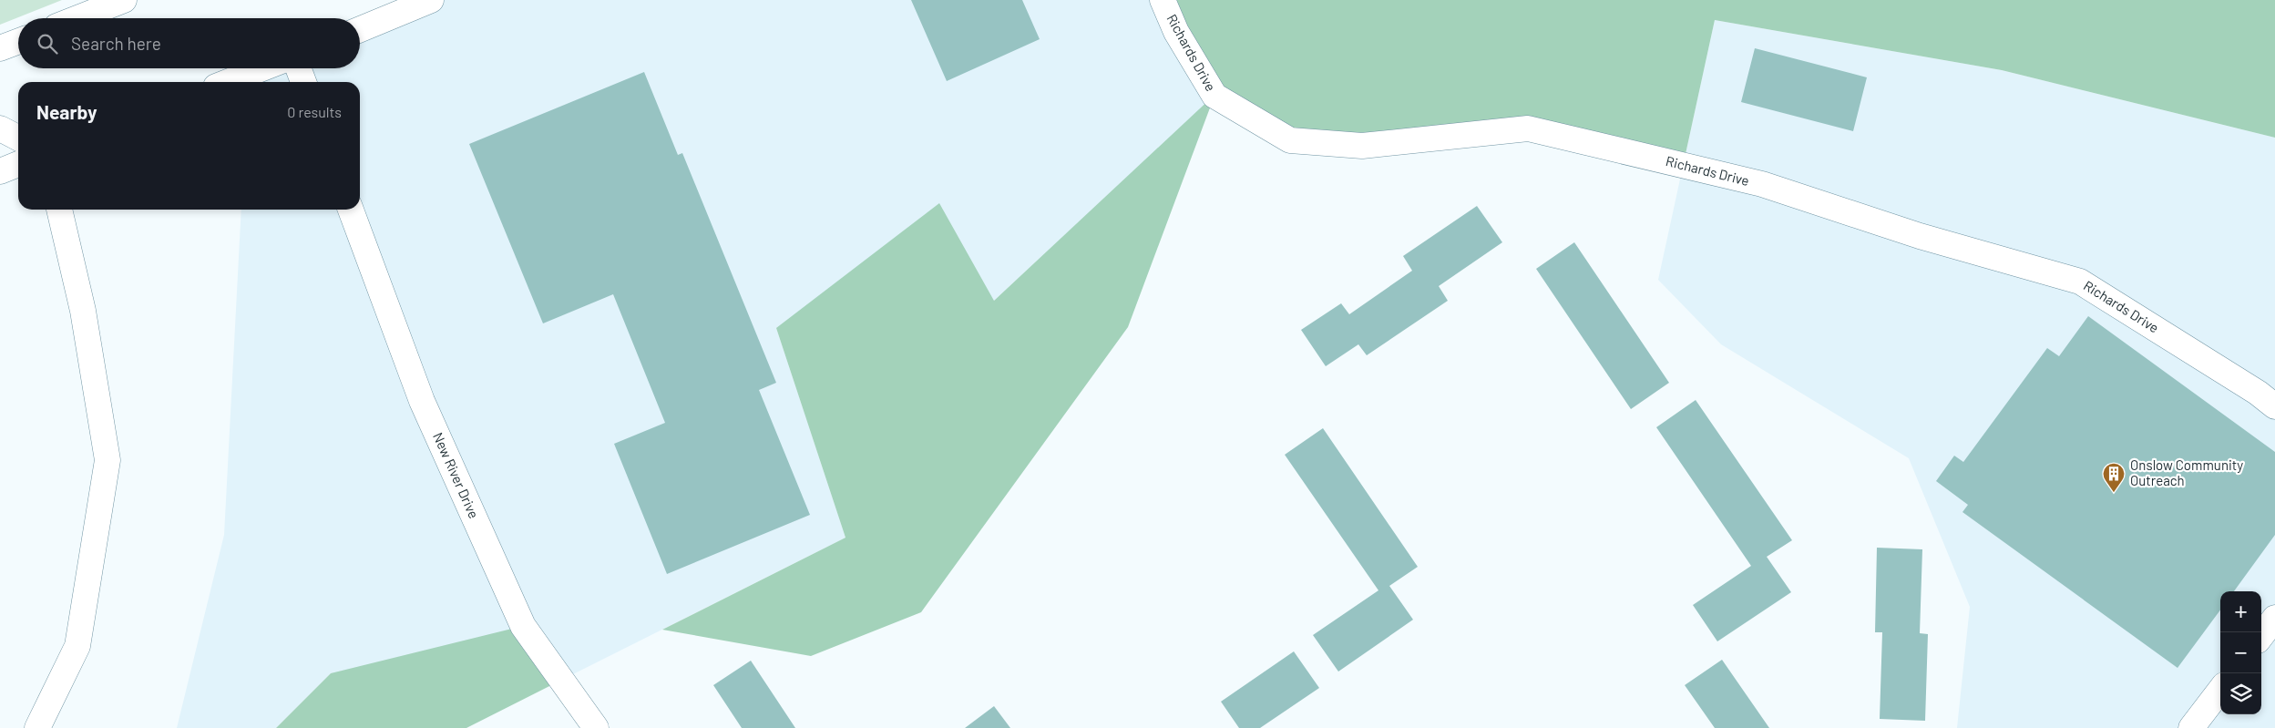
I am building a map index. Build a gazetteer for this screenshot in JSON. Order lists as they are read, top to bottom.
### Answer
{
  "streets": {
    "main road": ["Richards Drive", "New River Drive"]
  },
  "places": {
    "building": ["Onslow Community Outreach"]
  },
  "page": {
    "search": "Search here",
    "heading": ["Nearby", "0 results"],
    "map_buttons": ["+", "−"]
  }
}
